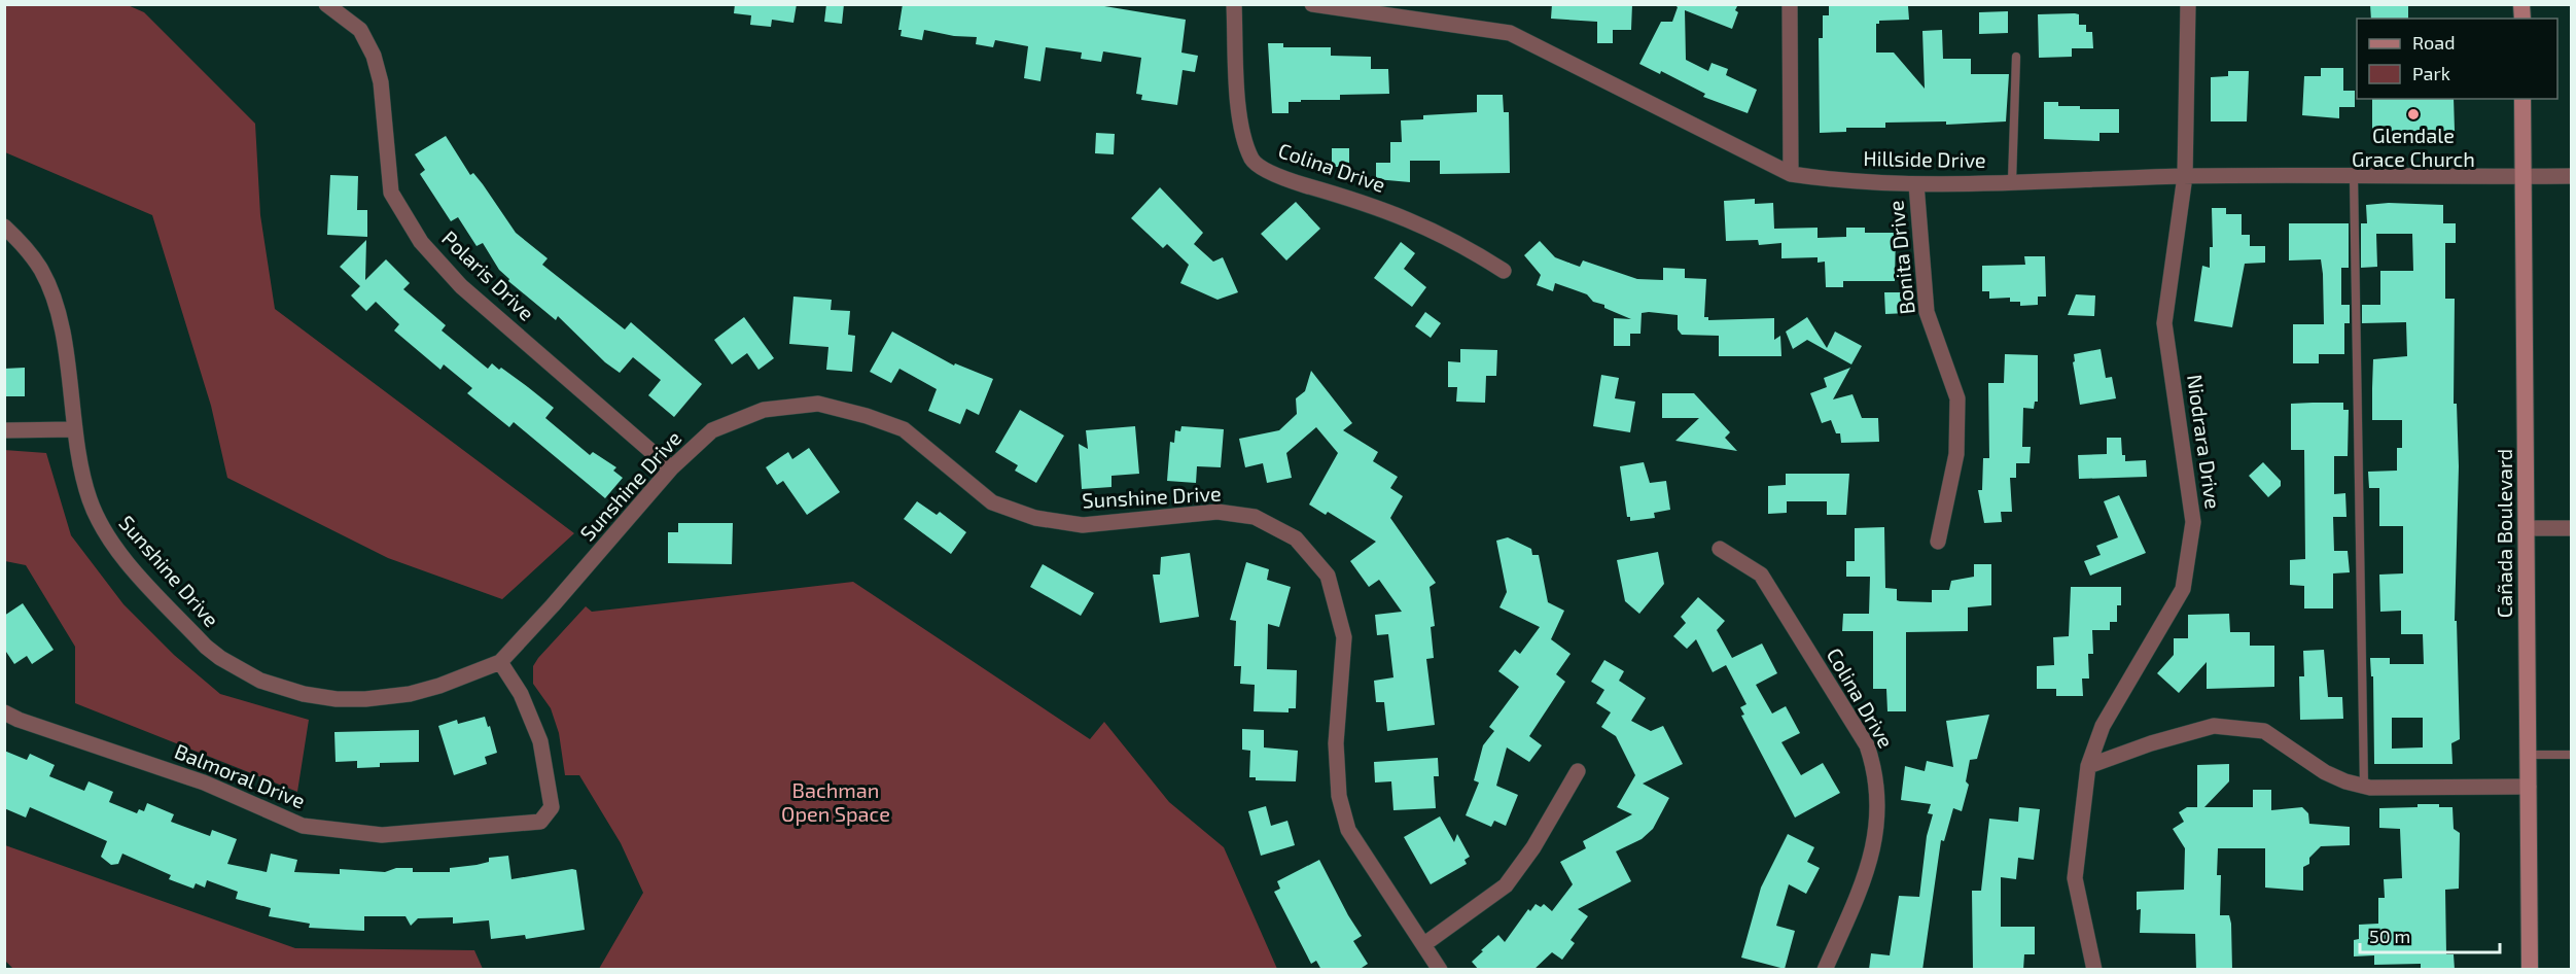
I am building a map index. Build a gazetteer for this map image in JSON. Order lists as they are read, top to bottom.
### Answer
{
  "streets": {
    "main road": ["Cañada Boulevard"],
    "street": [
      "Hillside Drive",
      "Colina Drive",
      "Bonita Drive",
      "Polaris Drive",
      "Niodrara Drive",
      "Sunshine Drive",
      "Balmoral Drive"
    ]
  },
  "crossings": [
    ["Hillside Drive", "Bonita Drive"],
    ["Hillside Drive", "Niodrara Drive"],
    ["Hillside Drive", "Cañada Boulevard"],
    ["Polaris Drive", "Sunshine Drive"],
    ["Sunshine Drive", "Balmoral Drive"]
  ],
  "parks": ["Bachman Open Space"],
  "places": ["Glendale Grace Church"],
  "legend": ["Road", "Park"],
  "scale_bar": "50 m"
}
